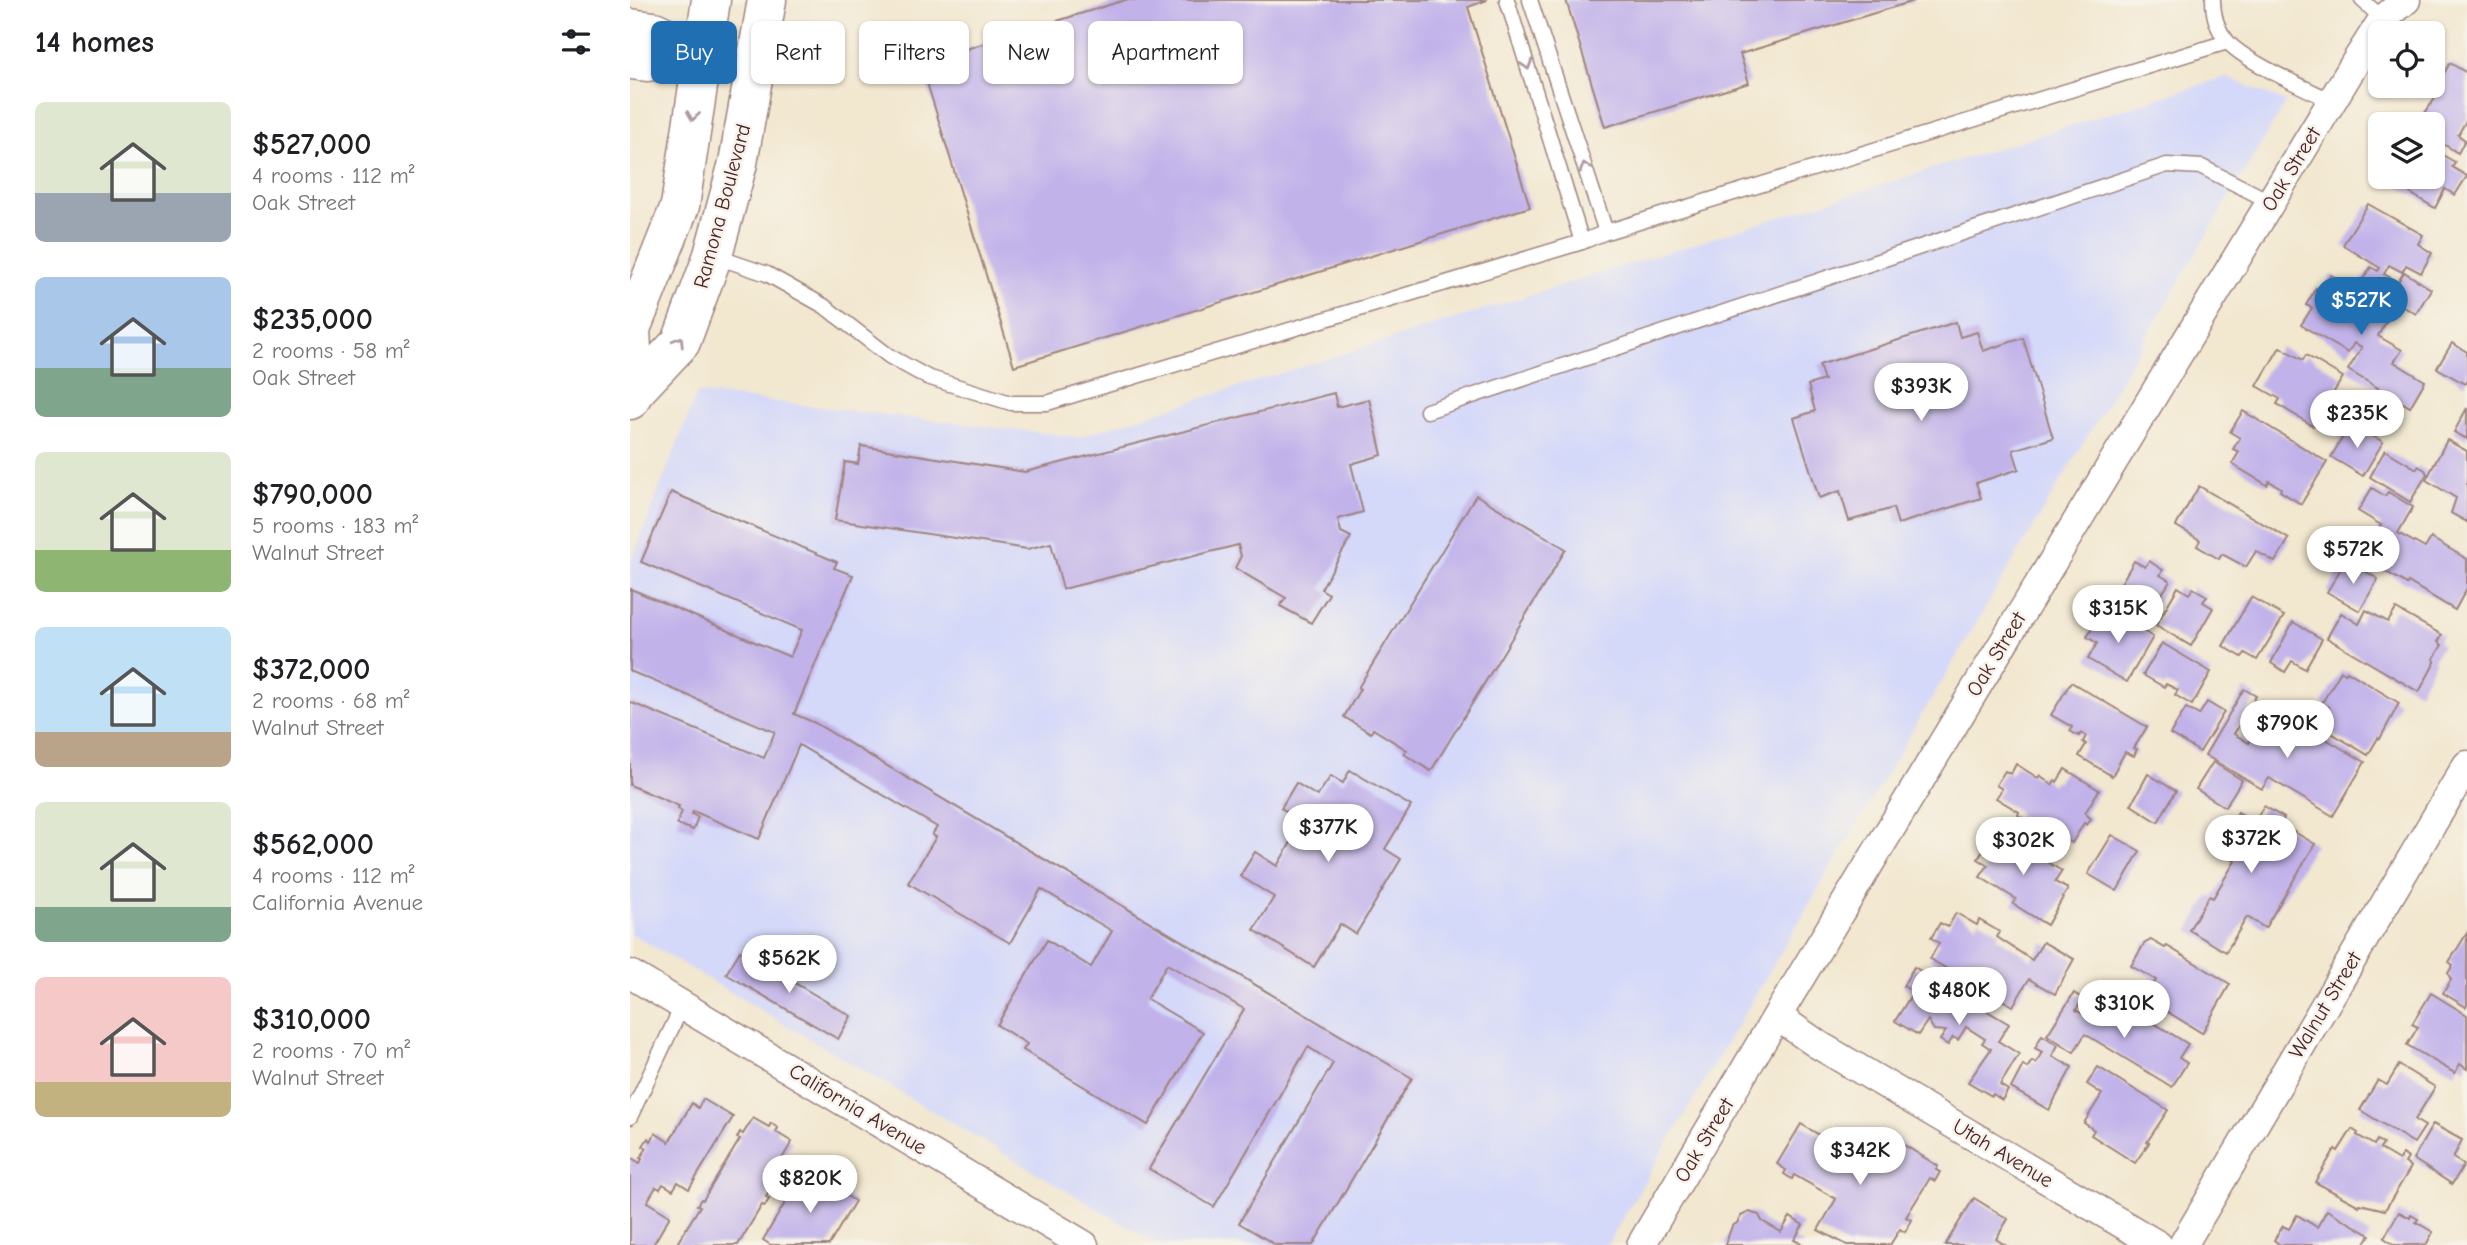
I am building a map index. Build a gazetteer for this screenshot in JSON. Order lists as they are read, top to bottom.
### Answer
{
  "streets": {
    "main road": ["Ramona Boulevard"],
    "street": [
      "Oak Street",
      "Walnut Street",
      "California Avenue",
      "Utah Avenue"
    ]
  },
  "crossings": [
    ["Oak Street", "Utah Avenue"]
  ],
  "page": {
    "heading": "14 homes",
    "chip": [
      "Buy",
      "Rent",
      "Filters",
      "New",
      "Apartment"
    ],
    "list": [
      {
        "name": "$527,000",
        "note": "4 rooms · 112 m² · Oak Street"
      },
      {
        "name": "$235,000",
        "note": "2 rooms · 58 m² · Oak Street"
      },
      {
        "name": "$790,000",
        "note": "5 rooms · 183 m² · Walnut Street"
      },
      {
        "name": "$372,000",
        "note": "2 rooms · 68 m² · Walnut Street"
      },
      {
        "name": "$562,000",
        "note": "4 rooms · 112 m² · California Avenue"
      },
      {
        "name": "$310,000",
        "note": "2 rooms · 70 m² · Walnut Street"
      }
    ],
    "price": [
      "$527K",
      "$393K",
      "$235K",
      "$572K",
      "$315K",
      "$790K",
      "$377K",
      "$372K",
      "$302K",
      "$562K",
      "$480K",
      "$310K",
      "$342K",
      "$820K"
    ]
  }
}
